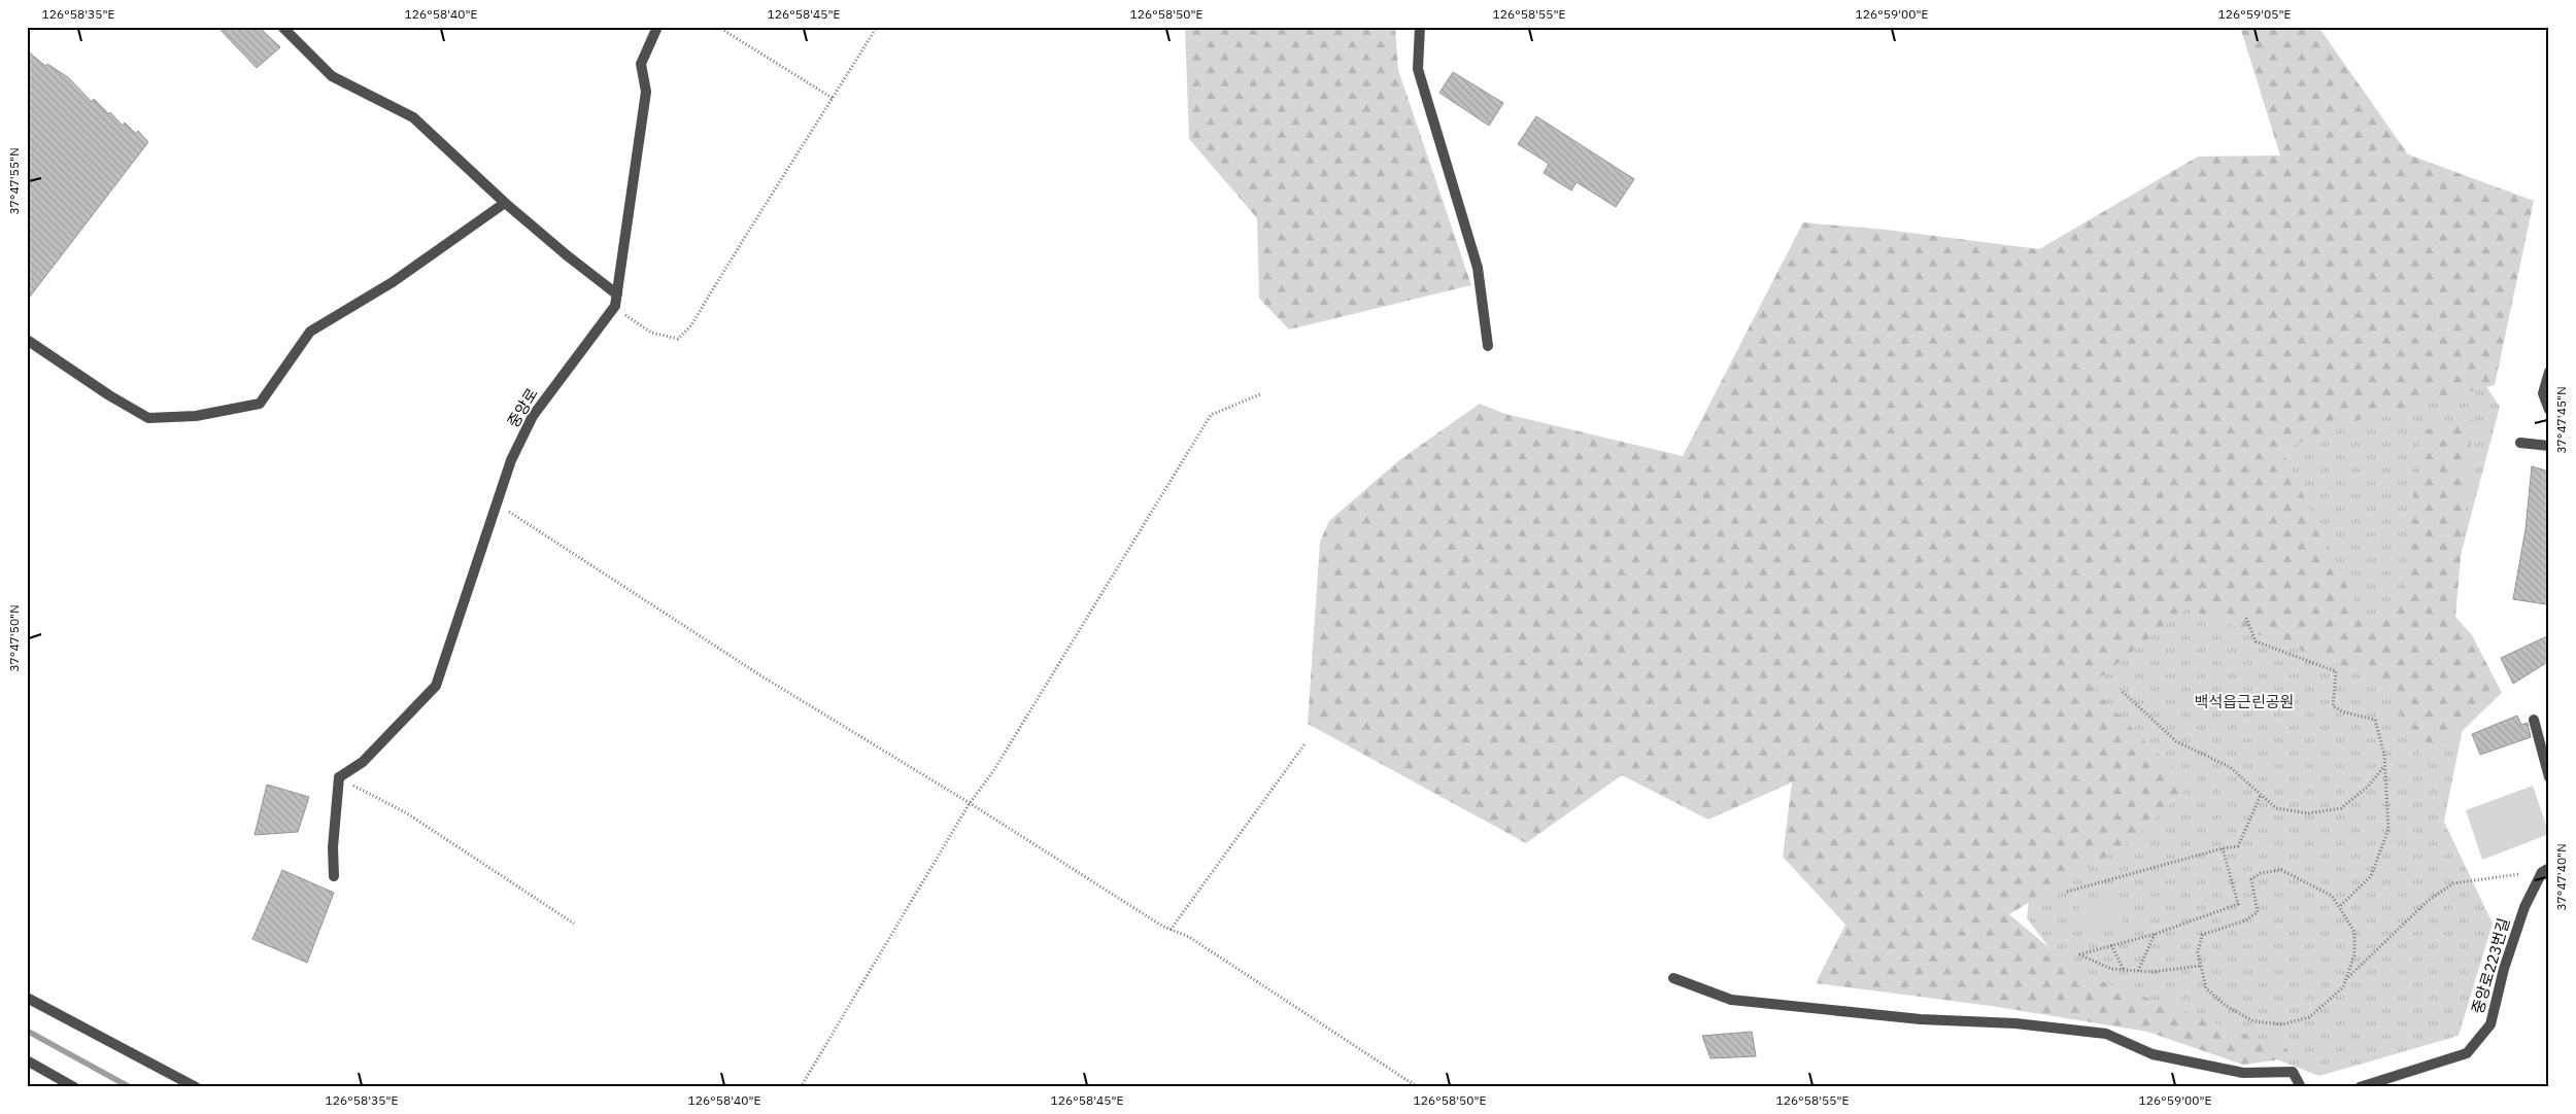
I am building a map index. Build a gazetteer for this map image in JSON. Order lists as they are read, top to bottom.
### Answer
{
  "streets": {
    "street": ["중앙로", "중앙로223번길"]
  },
  "parks": ["백석읍근린공원"],
  "coordinates": [
    "126°58'35\"E",
    "126°58'40\"E",
    "126°58'45\"E",
    "126°58'50\"E",
    "126°58'55\"E",
    "126°59'00\"E",
    "126°59'05\"E",
    "37°47'55\"N",
    "37°47'45\"N",
    "37°47'50\"N",
    "37°47'40\"N"
  ]
}
